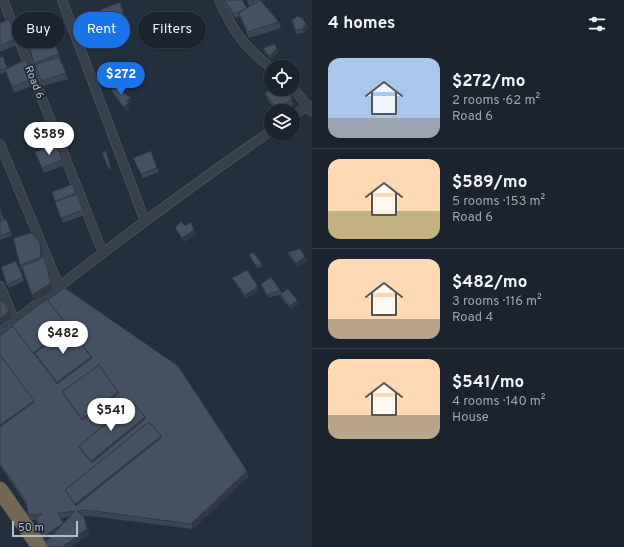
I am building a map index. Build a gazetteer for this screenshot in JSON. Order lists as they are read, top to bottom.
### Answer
{
  "streets": {
    "street": ["Road 6"]
  },
  "scale_bar": "50 m",
  "page": {
    "heading": "4 homes",
    "chip": ["Buy", "Rent", "Filters"],
    "list": [
      {
        "name": "$272/mo",
        "note": "2 rooms · 62 m² · Road 6"
      },
      {
        "name": "$589/mo",
        "note": "5 rooms · 153 m² · Road 6"
      },
      {
        "name": "$482/mo",
        "note": "3 rooms · 116 m² · Road 4"
      },
      {
        "name": "$541/mo",
        "note": "4 rooms · 140 m² · House"
      }
    ],
    "price": [
      "$272",
      "$589",
      "$482",
      "$541"
    ],
    "scale": "50 m"
  }
}
